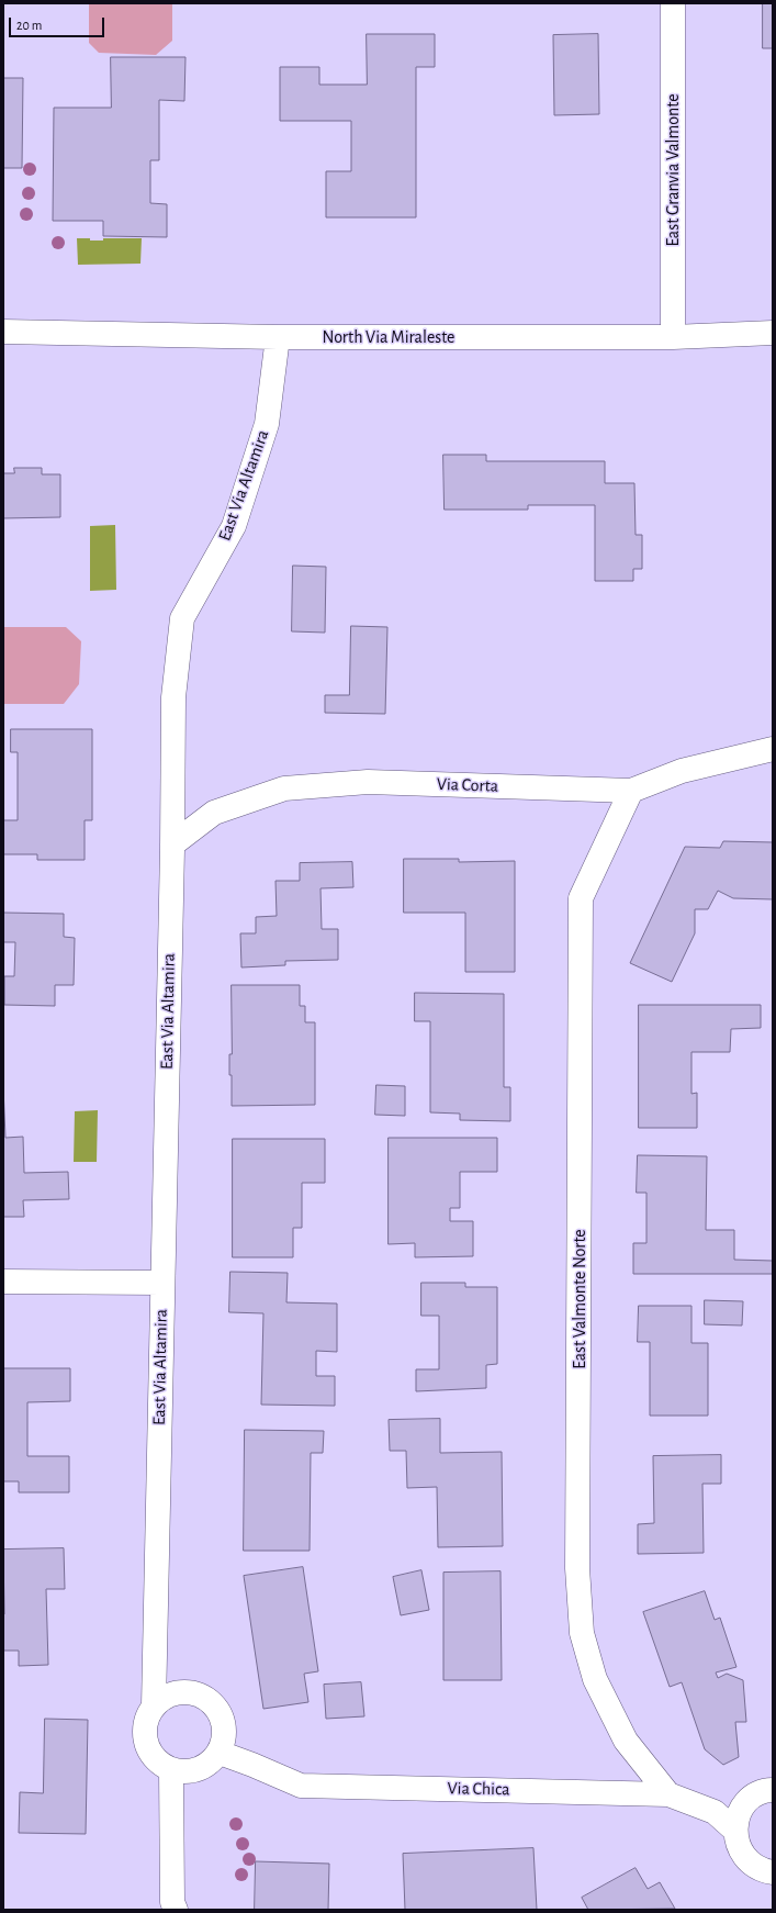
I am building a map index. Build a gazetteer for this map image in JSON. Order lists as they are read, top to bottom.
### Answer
{
  "streets": {
    "street": [
      "East Granvia Valmonte",
      "North Via Miraleste",
      "East Via Altamira",
      "Via Corta",
      "East Valmonte Norte",
      "Via Chica"
    ]
  },
  "crossings": [
    ["East Granvia Valmonte", "North Via Miraleste"],
    ["North Via Miraleste", "East Via Altamira"],
    ["East Via Altamira", "Via Corta"],
    ["East Via Altamira", "Via Chica"],
    ["Via Corta", "East Valmonte Norte"],
    ["East Valmonte Norte", "Via Chica"]
  ],
  "scale_bar": "20 m"
}
